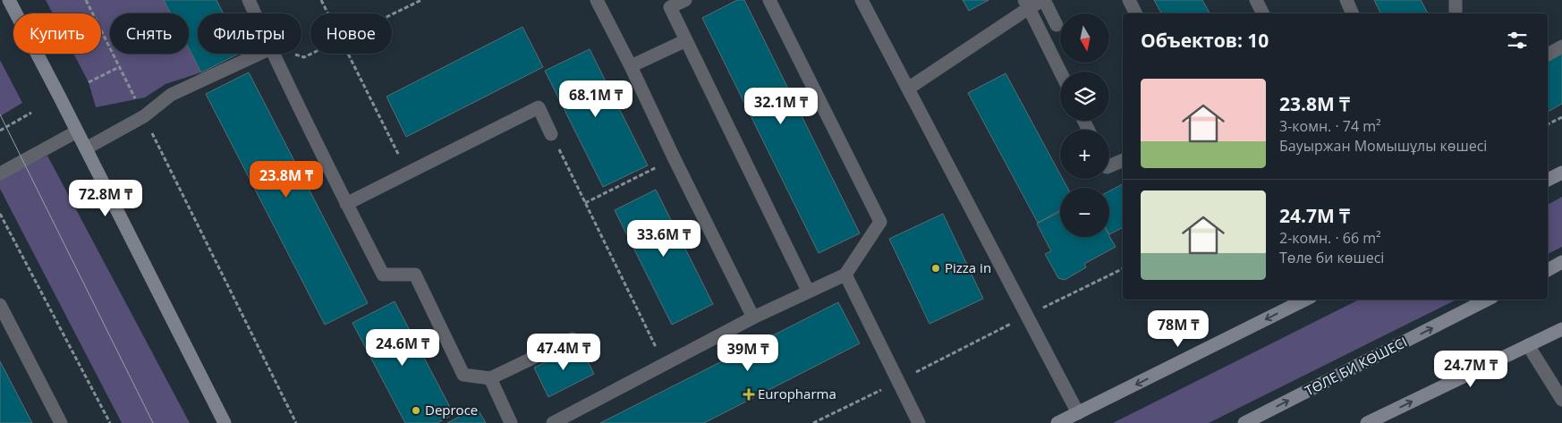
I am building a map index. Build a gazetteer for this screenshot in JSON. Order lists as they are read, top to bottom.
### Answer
{
  "streets": {
    "main road": ["ТӨЛЕ БИ КӨШЕСІ"]
  },
  "places": {
    "other": ["Pizza in", "Deproce"],
    "health": ["Europharma"]
  },
  "north": "bottom",
  "page": {
    "map_buttons": ["+", "−"],
    "chip": [
      "Купить",
      "Снять",
      "Фильтры",
      "Новое"
    ],
    "heading": "Объектов: 10",
    "list": [
      {
        "name": "23.8M ₸",
        "note": "3-комн. · 74 m² · Бауыржан Момышұлы көшесі"
      },
      {
        "name": "24.7M ₸",
        "note": "2-комн. · 66 m² · Төле би көшесі"
      }
    ],
    "price": [
      "68.1M ₸",
      "32.1M ₸",
      "23.8M ₸",
      "72.8M ₸",
      "33.6M ₸",
      "78M ₸",
      "24.6M ₸",
      "47.4M ₸",
      "39M ₸",
      "24.7M ₸"
    ]
  }
}
